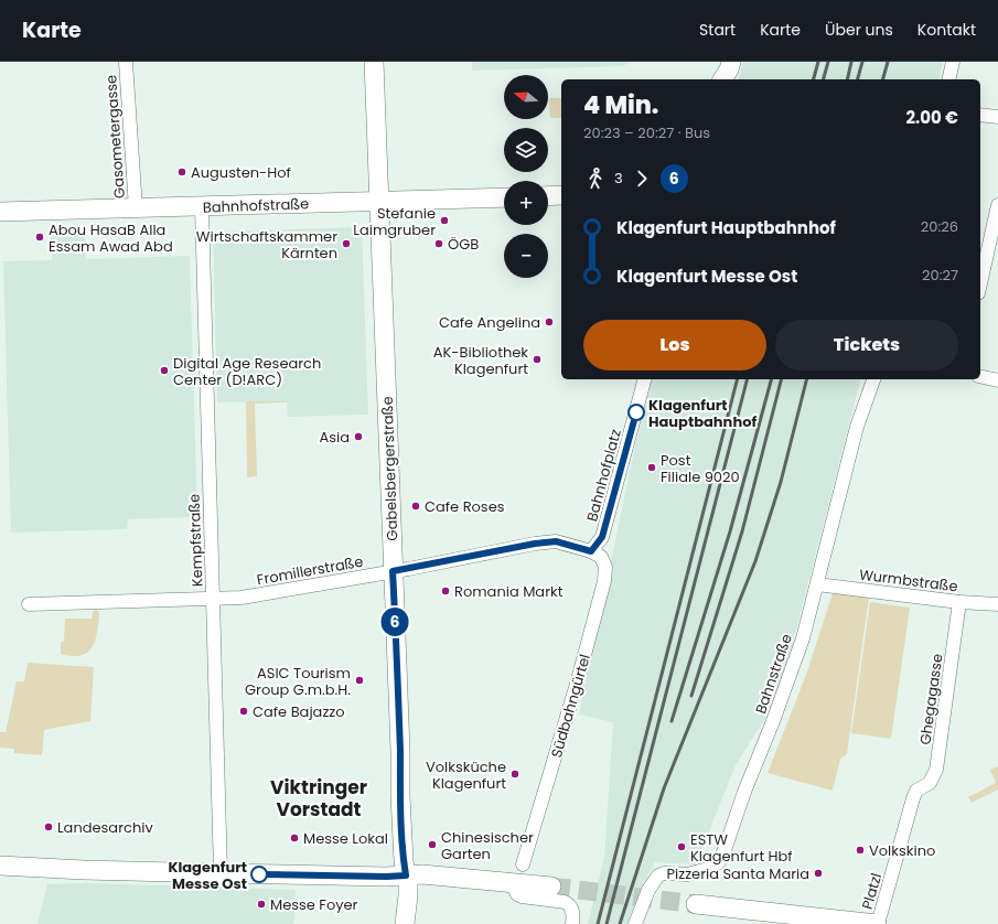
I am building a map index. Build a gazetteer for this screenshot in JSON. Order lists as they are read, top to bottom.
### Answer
{
  "streets": {
    "street": [
      "Gasometergasse",
      "Bahnhofstraße",
      "Gabelsbergerstraße",
      "Bahnhofplatz",
      "Kempfstraße",
      "Fromillerstraße",
      "Wurmbstraße",
      "Bahnstraße",
      "Ghegagasse",
      "Südbahngürtel",
      "Platzl"
    ]
  },
  "crossings": [
    ["Gasometergasse", "Bahnhofstraße"],
    ["Bahnhofstraße", "Gabelsbergerstraße"],
    ["Bahnhofstraße", "Kempfstraße"],
    ["Gabelsbergerstraße", "Fromillerstraße"],
    ["Bahnhofplatz", "Fromillerstraße"],
    ["Bahnhofplatz", "Südbahngürtel"],
    ["Kempfstraße", "Fromillerstraße"],
    ["Fromillerstraße", "Südbahngürtel"],
    ["Wurmbstraße", "Bahnstraße"],
    ["Wurmbstraße", "Ghegagasse"],
    ["Ghegagasse", "Platzl"]
  ],
  "districts": ["Viktringer Vorstadt"],
  "places": [
    "Augusten-Hof",
    "Stefanie Laimgruber",
    "Abou HasaB Alla Essam Awad Abd",
    "Wirtschaftskammer Kärnten",
    "ÖGB",
    "Cafe Angelina",
    "AK-Bibliothek Klagenfurt",
    "Digital Age Research Center (D!ARC)",
    "Klagenfurt Hauptbahnhof",
    "Asia",
    "Post Filiale 9020",
    "Cafe Roses",
    "Romania Markt",
    "ASIC Tourism Group G.m.b.H.",
    "Cafe Bajazzo",
    "Volksküche Klagenfurt",
    "Landesarchiv",
    "Messe Lokal",
    "Chinesischer Garten",
    "ESTW Klagenfurt Hbf",
    "Volkskino",
    "Pizzeria Santa Maria",
    "Klagenfurt Messe Ost",
    "Messe Foyer"
  ],
  "lines": ["bus line 6"],
  "north": "left",
  "page": {
    "header": "Karte",
    "nav": [
      "Start",
      "Karte",
      "Über uns",
      "Kontakt"
    ],
    "on_map": "6",
    "map_buttons": ["+", "−"],
    "heading": ["4 Min.", "20:23 – 20:27 · Bus", "2.00 €"],
    "legs": ["3", "6"],
    "list": [
      {
        "name": "Klagenfurt Hauptbahnhof",
        "value": "20:26"
      },
      {
        "name": "Klagenfurt Messe Ost",
        "value": "20:27"
      }
    ],
    "buttons": ["Los", "Tickets"]
  }
}
